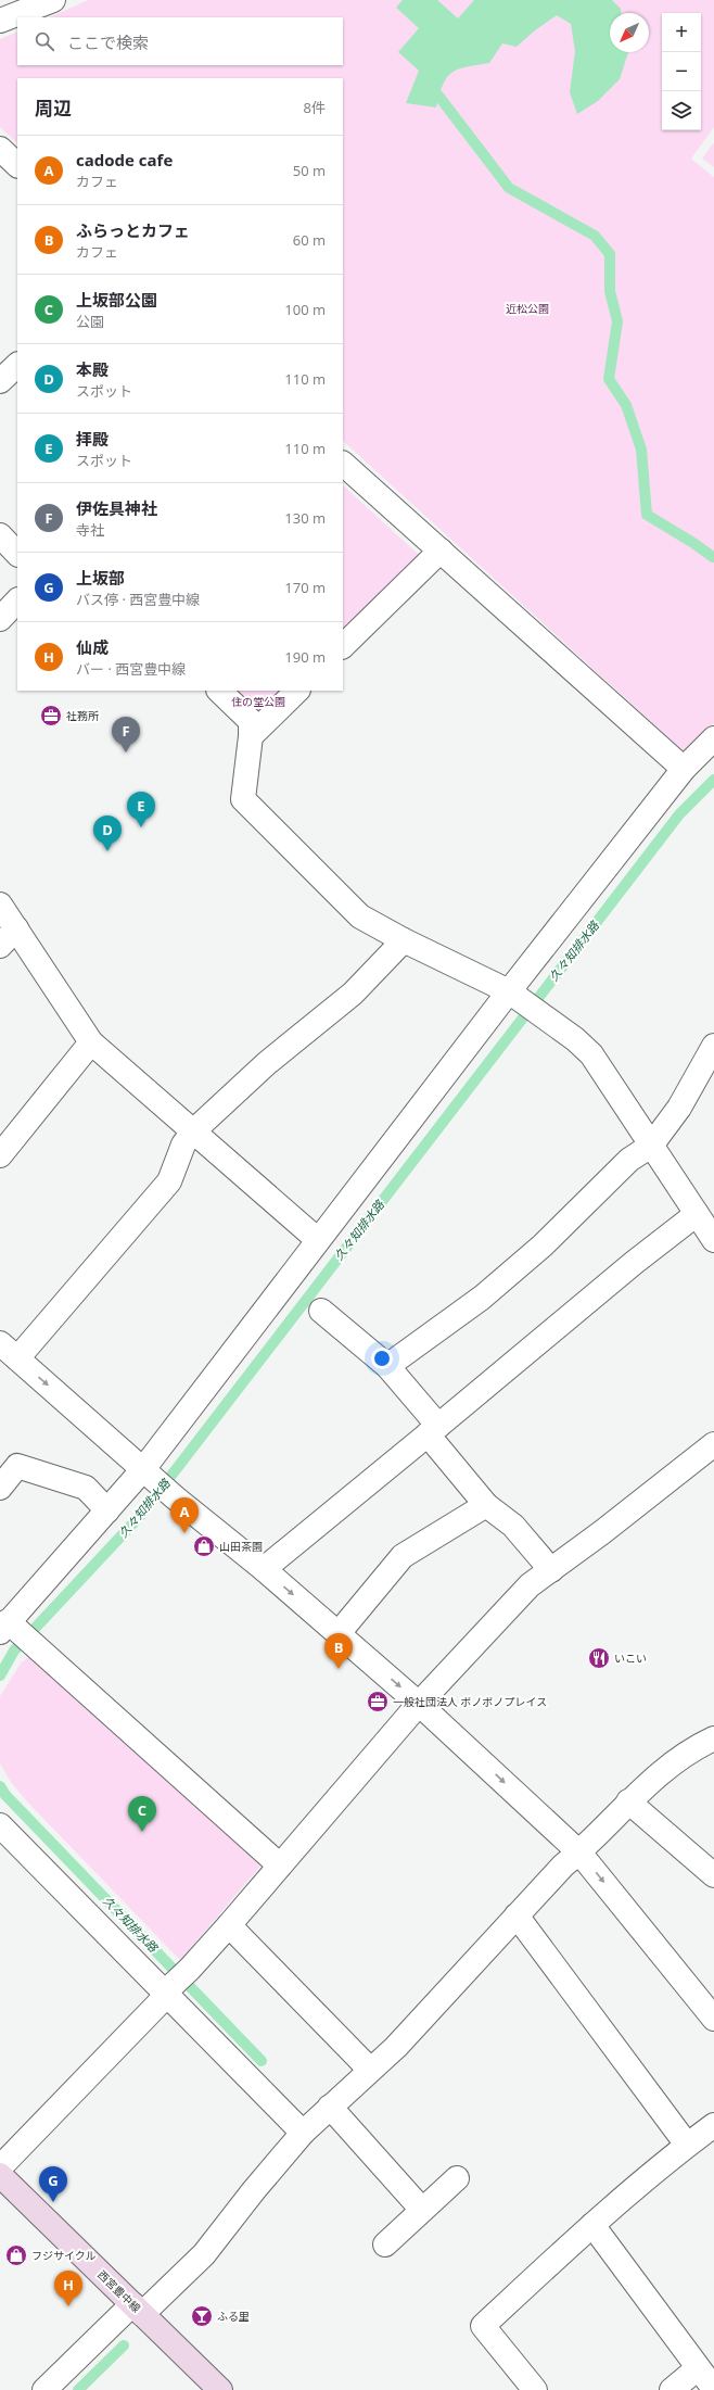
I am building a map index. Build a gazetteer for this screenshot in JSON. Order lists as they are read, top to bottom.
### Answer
{
  "streets": {
    "main road": ["西宮豊中線"]
  },
  "water": ["久々知排水路"],
  "parks": ["近松公園", "住の堂公園"],
  "places": {
    "office": ["社務所", "一般社団法人 ポノポノプレイス"],
    "shop": ["山田茶園", "フジサイクル"],
    "restaurant": ["いこい"],
    "bar": ["ふる里"]
  },
  "north": "bottom left",
  "page": {
    "map_buttons": ["+", "−"],
    "search": "ここで検索",
    "heading": ["周辺", "8件"],
    "list": [
      {
        "mark": "A",
        "name": "cadode cafe",
        "note": "カフェ",
        "value": "50 m"
      },
      {
        "mark": "B",
        "name": "ふらっとカフェ",
        "note": "カフェ",
        "value": "60 m"
      },
      {
        "mark": "C",
        "name": "上坂部公園",
        "note": "公園",
        "value": "100 m"
      },
      {
        "mark": "D",
        "name": "本殿",
        "note": "スポット",
        "value": "110 m"
      },
      {
        "mark": "E",
        "name": "拝殿",
        "note": "スポット",
        "value": "110 m"
      },
      {
        "mark": "F",
        "name": "伊佐具神社",
        "note": "寺社",
        "value": "130 m"
      },
      {
        "mark": "G",
        "name": "上坂部",
        "note": "バス停 · 西宮豊中線",
        "value": "170 m"
      },
      {
        "mark": "H",
        "name": "仙成",
        "note": "バー · 西宮豊中線",
        "value": "190 m"
      }
    ],
    "pins": [
      "F",
      "E",
      "D",
      "A",
      "B",
      "C",
      "G",
      "H"
    ]
  }
}
